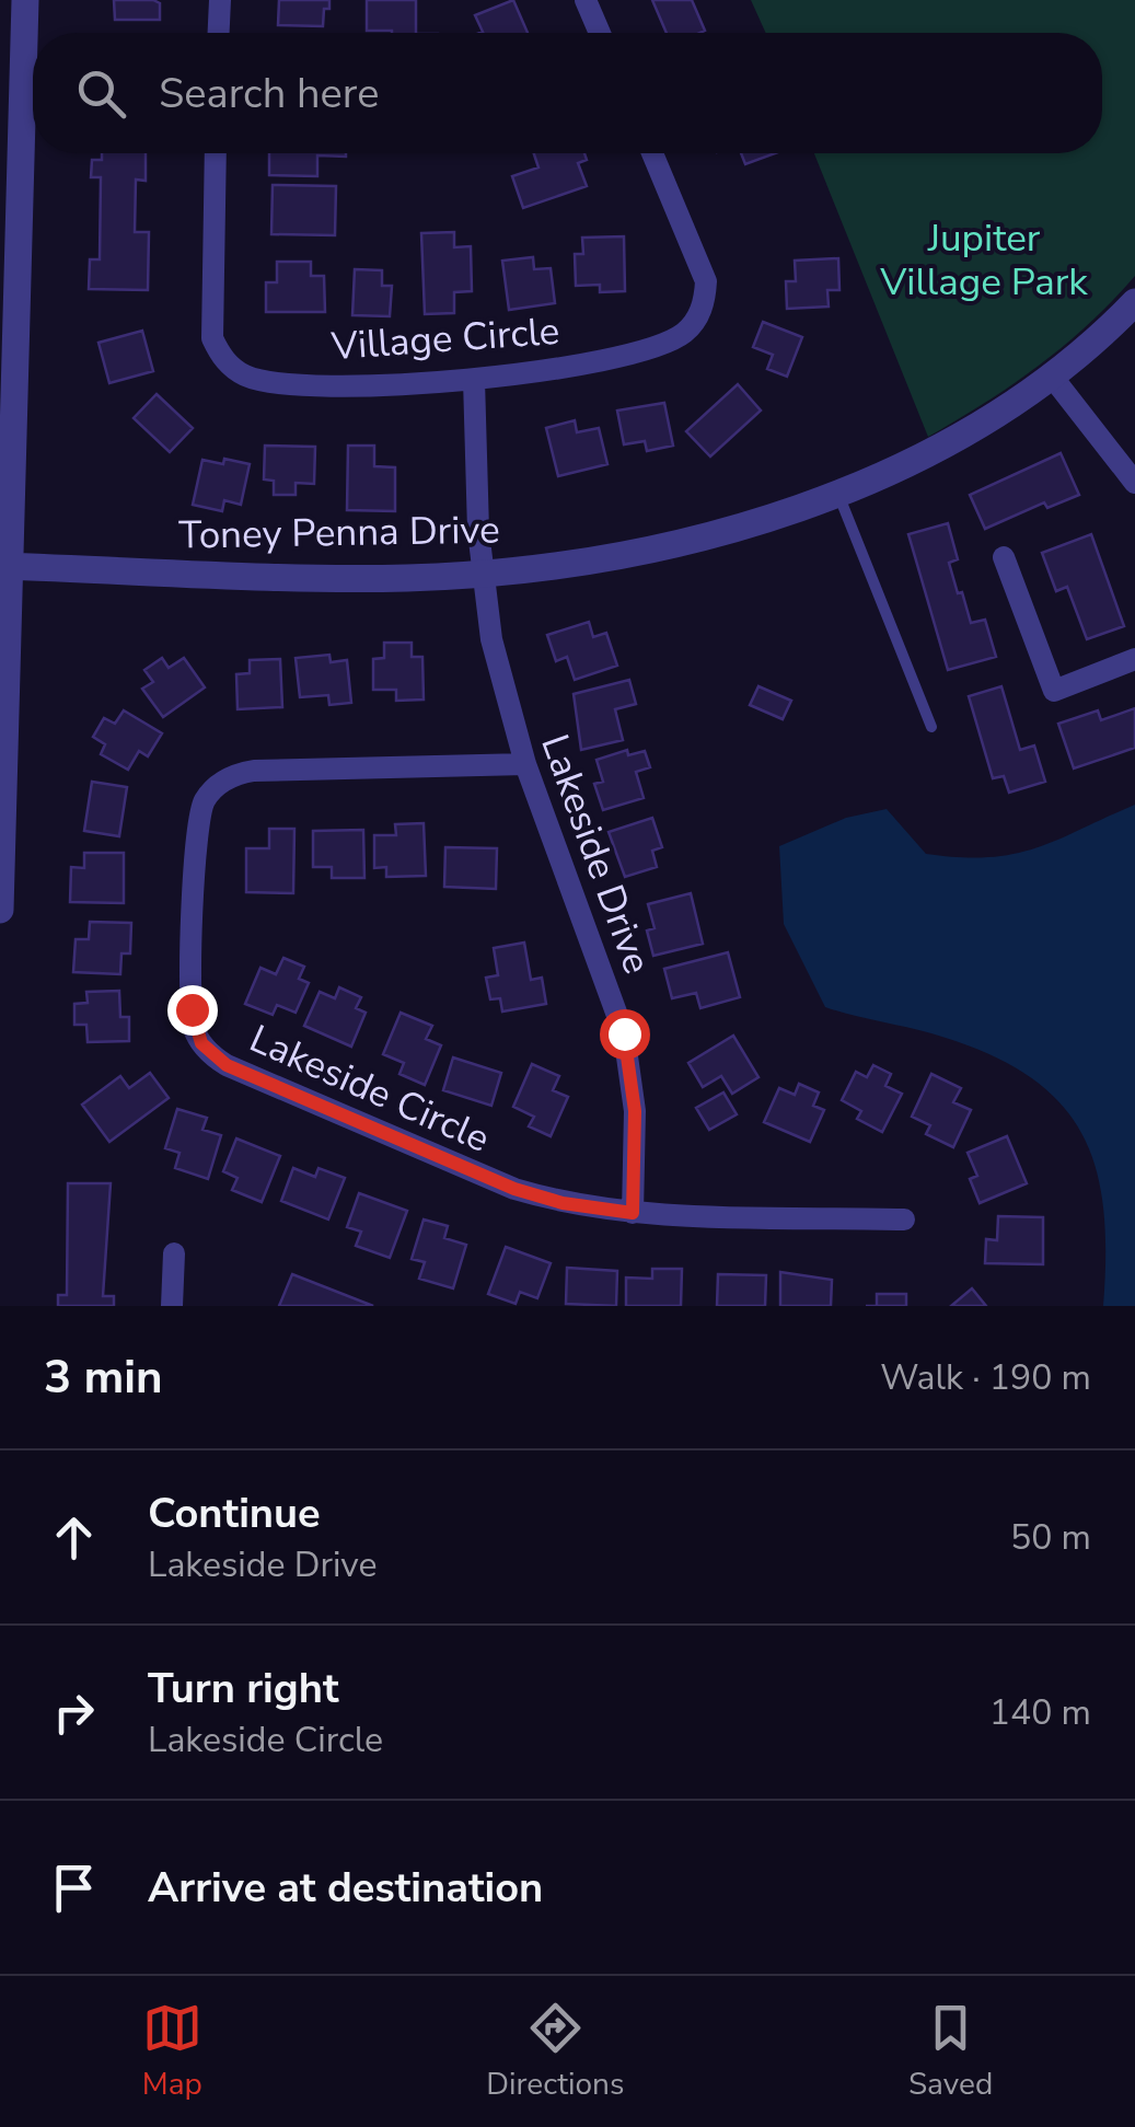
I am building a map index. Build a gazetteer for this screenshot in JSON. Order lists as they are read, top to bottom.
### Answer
{
  "streets": {
    "street": [
      "Village Circle",
      "Toney Penna Drive",
      "Lakeside Drive",
      "Lakeside Circle"
    ]
  },
  "crossings": [
    ["Village Circle", "Lakeside Drive"],
    ["Toney Penna Drive", "Lakeside Drive"],
    ["Lakeside Drive", "Lakeside Circle"]
  ],
  "parks": ["Jupiter Village Park"],
  "page": {
    "search": "Search here",
    "heading": ["3 min", "Walk · 190 m"],
    "list": [
      ["Continue", "Lakeside Drive", "50 m"],
      ["Turn right", "Lakeside Circle", "140 m"],
      "Arrive at destination"
    ],
    "nav": ["Map", "Directions", "Saved"]
  }
}
